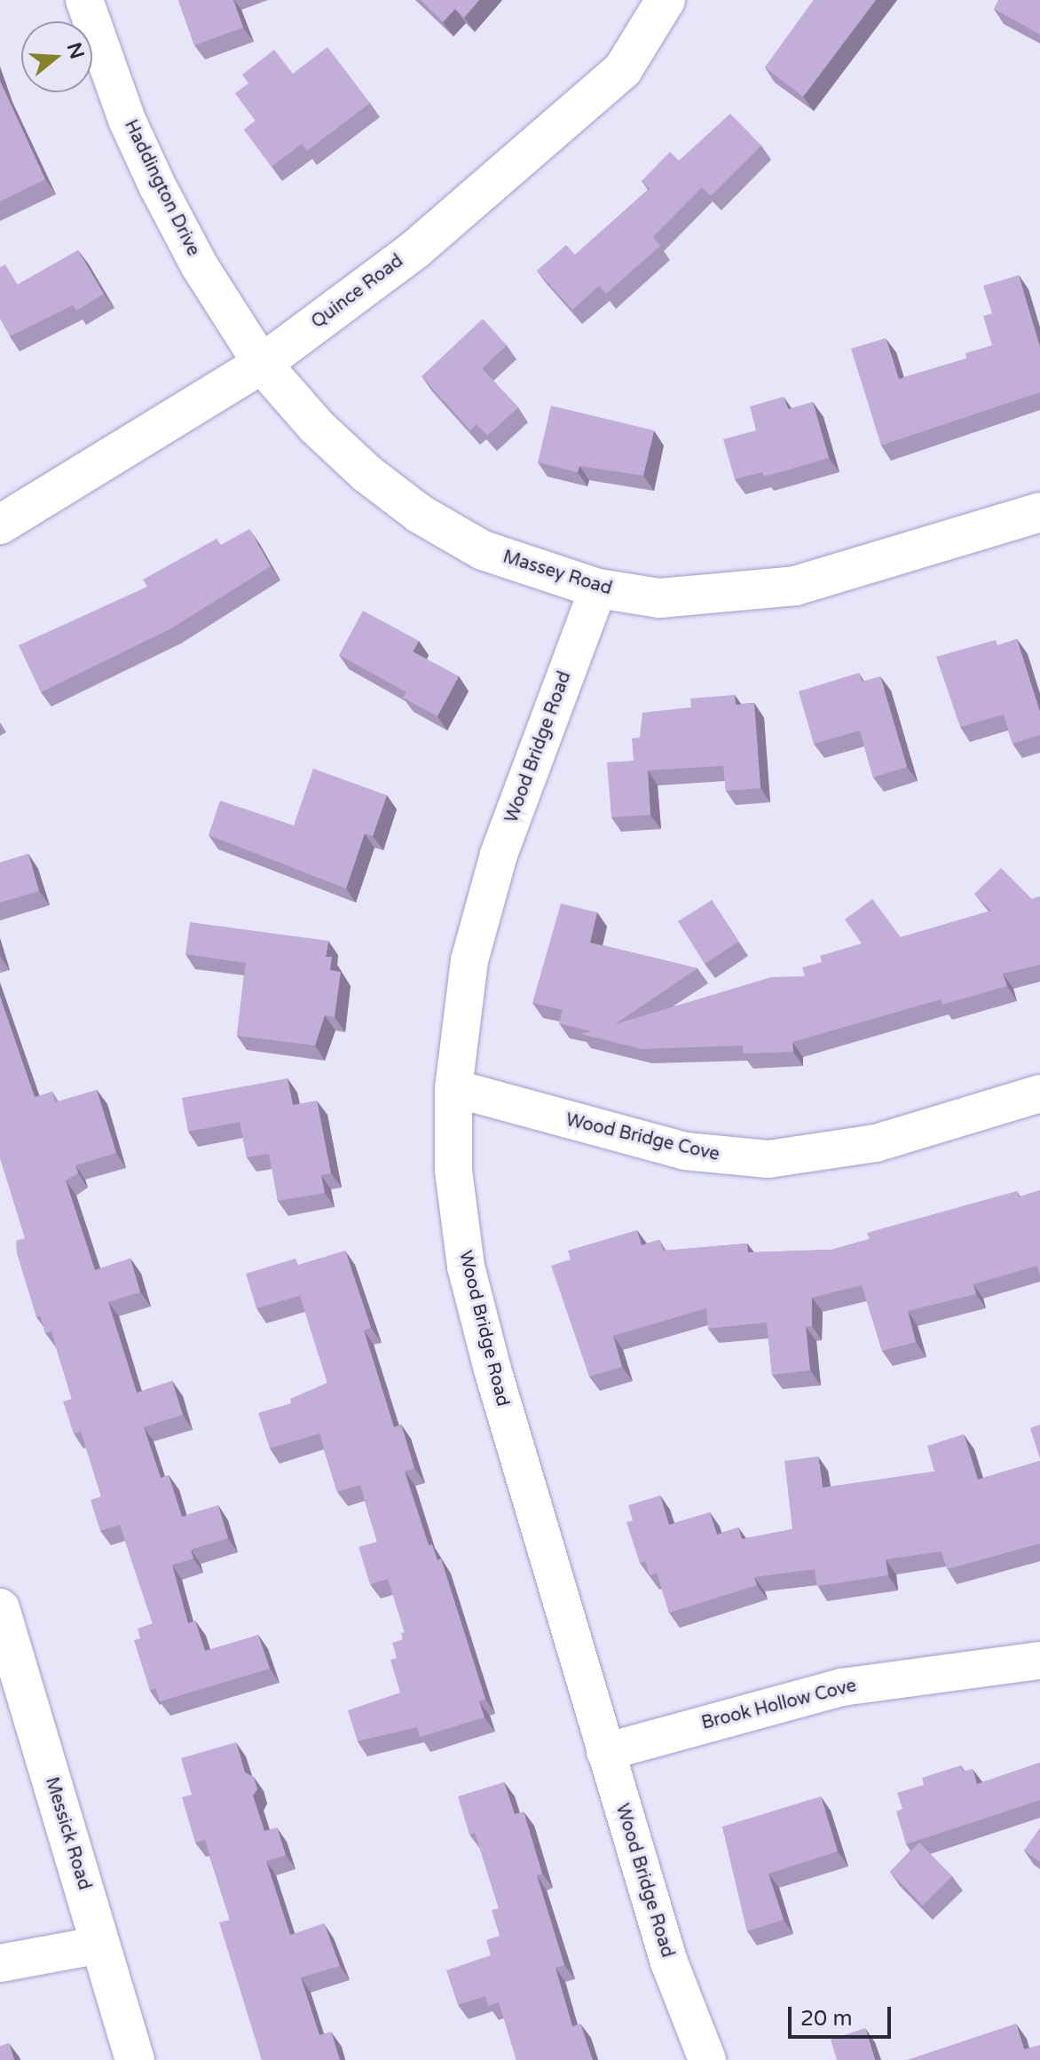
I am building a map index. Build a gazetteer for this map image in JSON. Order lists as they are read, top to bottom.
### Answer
{
  "streets": {
    "street": [
      "Haddington Drive",
      "Quince Road",
      "Massey Road",
      "Wood Bridge Road",
      "Wood Bridge Cove",
      "Brook Hollow Cove",
      "Messick Road"
    ]
  },
  "crossings": [
    ["Haddington Drive", "Quince Road"],
    ["Haddington Drive", "Massey Road"],
    ["Quince Road", "Massey Road"],
    ["Massey Road", "Wood Bridge Road"],
    ["Wood Bridge Road", "Wood Bridge Cove"],
    ["Wood Bridge Road", "Brook Hollow Cove"]
  ],
  "scale_bar": "20 m",
  "north": "right"
}
